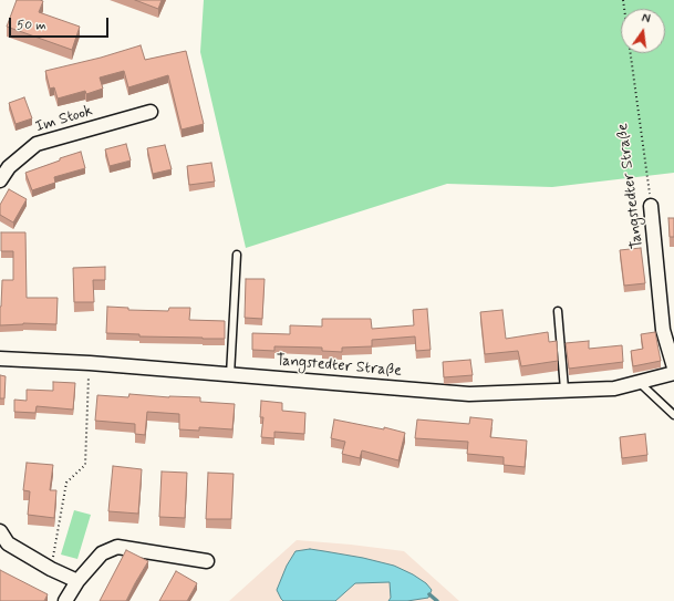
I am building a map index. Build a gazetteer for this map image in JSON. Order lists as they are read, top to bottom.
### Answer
{
  "streets": {
    "street": ["Im Stook", "Tangstedter Straße"]
  },
  "scale_bar": "50 m",
  "north": "top"
}
